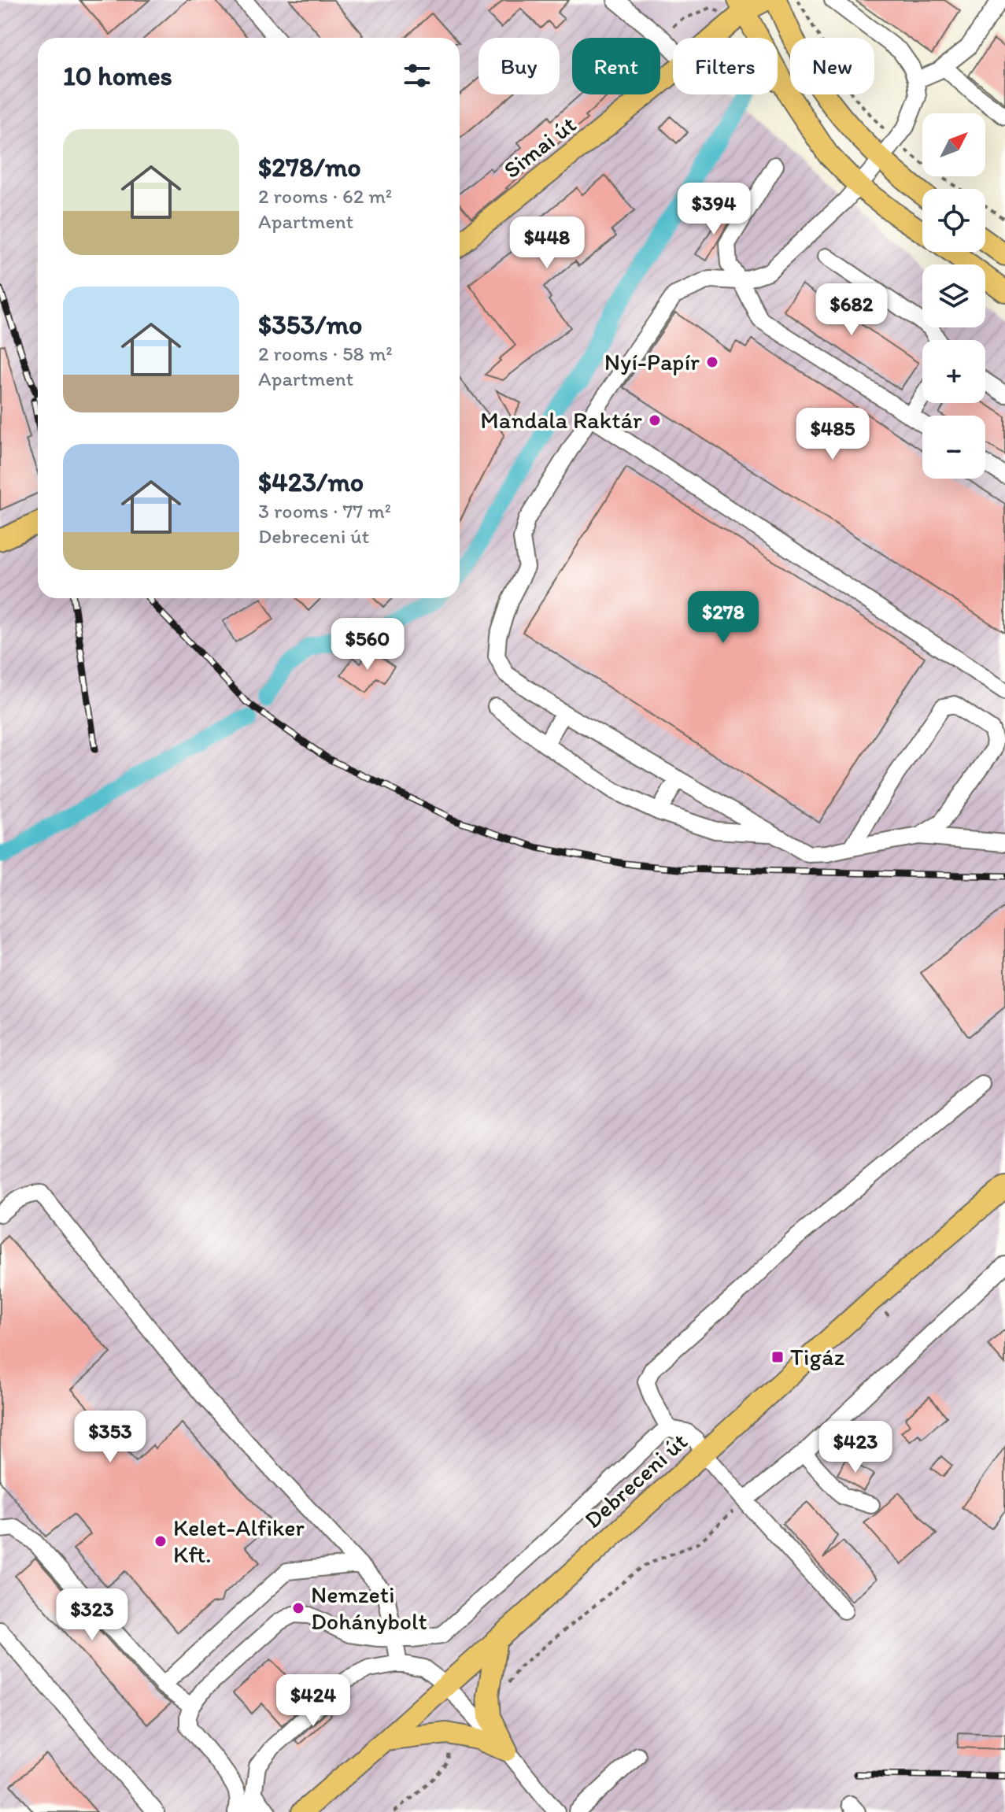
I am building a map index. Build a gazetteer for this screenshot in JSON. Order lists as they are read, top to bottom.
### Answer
{
  "streets": {
    "main road": ["Simai út", "Debreceni út"]
  },
  "places": {
    "other": [
      "Nyí-Papír",
      "Mandala Raktár",
      "Kelet-Alfiker Kft.",
      "Nemzeti Dohánybolt"
    ],
    "transit": ["Tigáz"]
  },
  "north": "top right",
  "page": {
    "chip": [
      "Buy",
      "Rent",
      "Filters",
      "New"
    ],
    "heading": "10 homes",
    "map_buttons": ["+", "−"],
    "list": [
      {
        "name": "$278/mo",
        "note": "2 rooms · 62 m² · Apartment"
      },
      {
        "name": "$353/mo",
        "note": "2 rooms · 58 m² · Apartment"
      },
      {
        "name": "$423/mo",
        "note": "3 rooms · 77 m² · Debreceni út"
      }
    ],
    "price": [
      "$394",
      "$448",
      "$682",
      "$485",
      "$278",
      "$560",
      "$353",
      "$423",
      "$323",
      "$424"
    ]
  }
}
